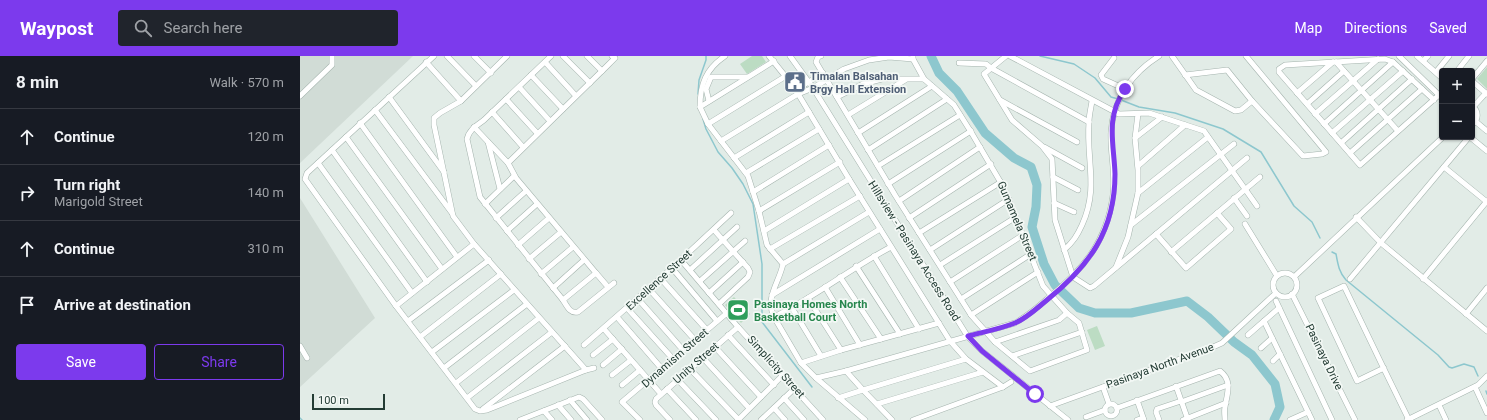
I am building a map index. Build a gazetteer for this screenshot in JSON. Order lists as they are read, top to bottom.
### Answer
{
  "streets": {
    "street": [
      "Gumamela Street",
      "Hillsview - Pasinaya Access Road",
      "Excellence Street",
      "Pasinaya Drive",
      "Dynamism Street",
      "Unity Street",
      "Pasinaya North Avenue",
      "Simplicity Street"
    ]
  },
  "crossings": [
    ["Hillsview - Pasinaya Access Road", "Pasinaya North Avenue"],
    ["Excellence Street", "Simplicity Street"],
    ["Pasinaya Drive", "Pasinaya North Avenue"],
    ["Dynamism Street", "Simplicity Street"],
    ["Unity Street", "Simplicity Street"]
  ],
  "places": {
    "public building": ["Timalan Balsahan Brgy Hall Extension"],
    "sports": ["Pasinaya Homes North Basketball Court"]
  },
  "scale_bar": "100 m",
  "page": {
    "header": "Waypost",
    "search": "Search here",
    "nav": ["Map", "Directions", "Saved"],
    "heading": ["8 min", "Walk · 570 m"],
    "map_buttons": ["+", "−"],
    "list": [
      ["Continue", "120 m"],
      ["Turn right", "Marigold Street", "140 m"],
      ["Continue", "310 m"],
      "Arrive at destination"
    ],
    "buttons": ["Save", "Share"],
    "scale": "100 m"
  }
}
